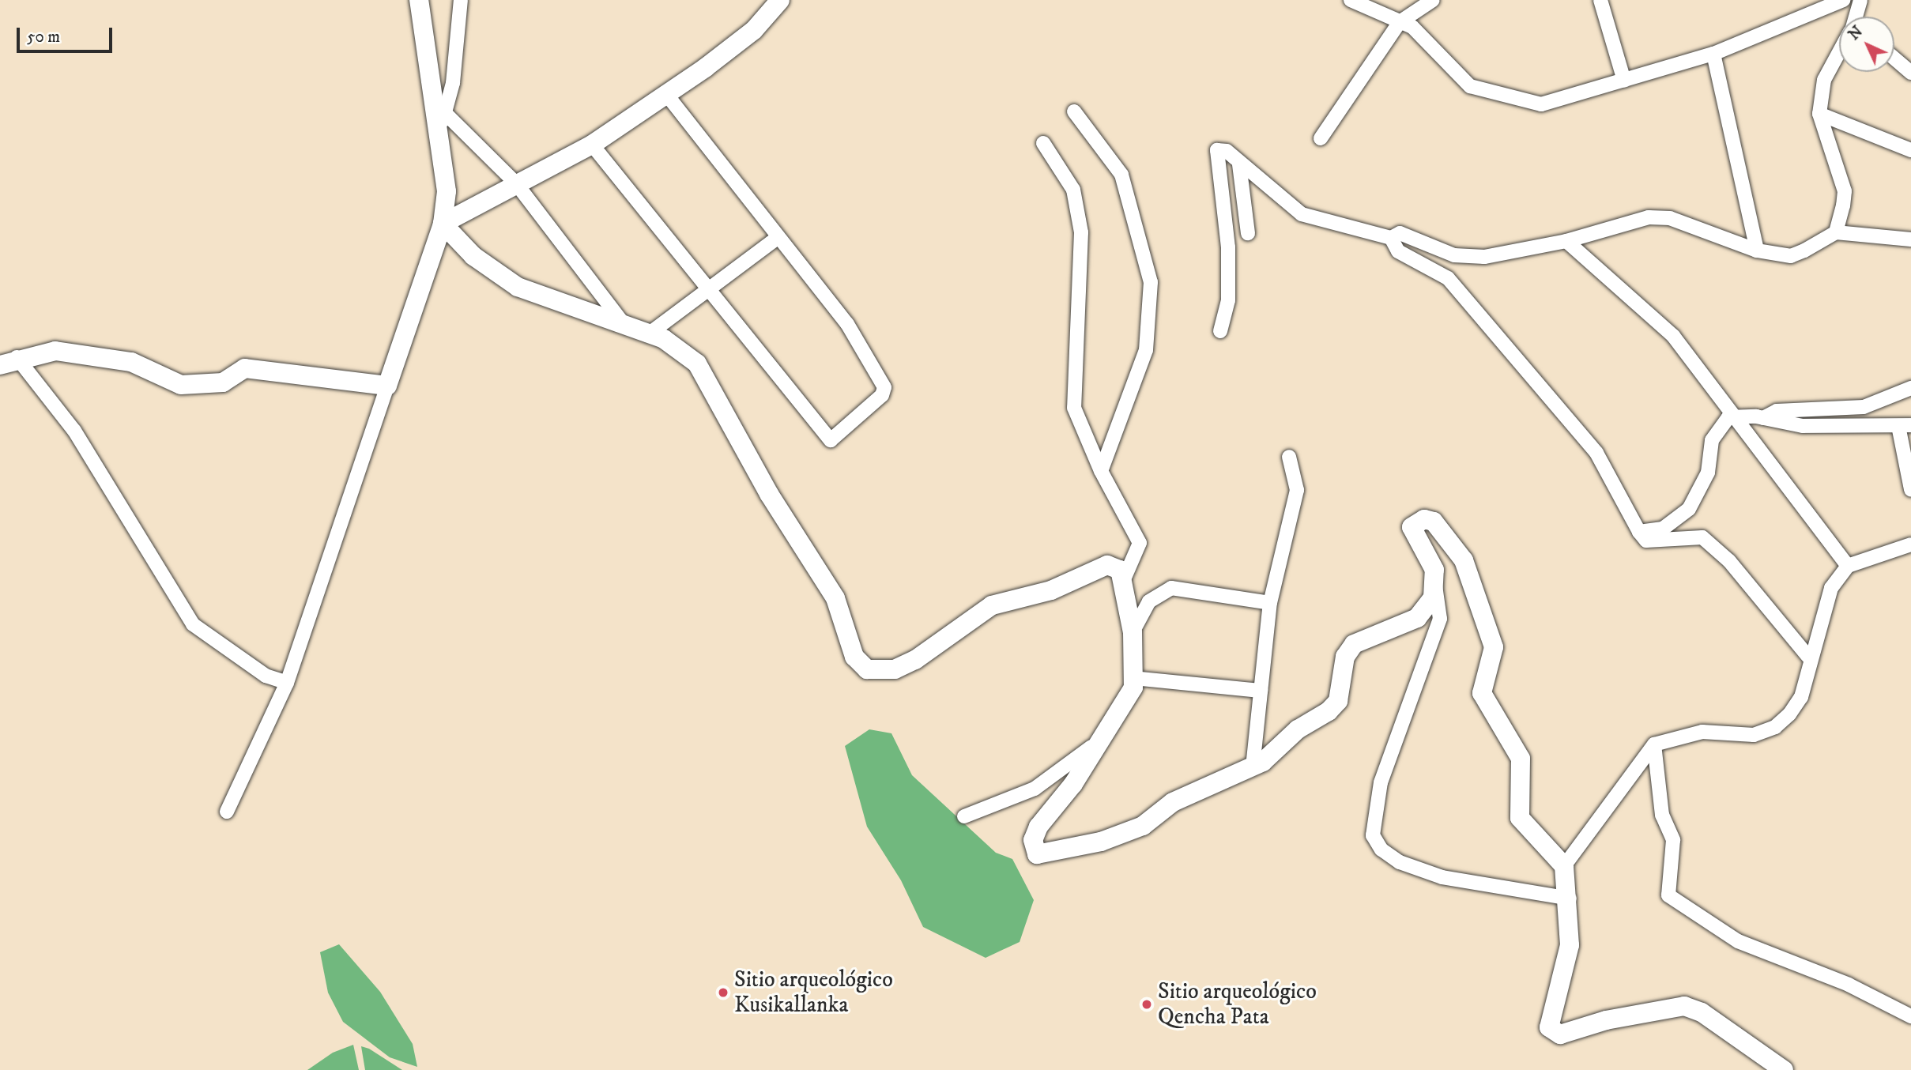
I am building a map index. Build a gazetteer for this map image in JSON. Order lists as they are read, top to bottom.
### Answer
{
  "places": ["Sitio arqueológico Kusikallanka", "Sitio arqueológico Qencha Pata"],
  "scale_bar": "50 m",
  "north": "top left"
}
